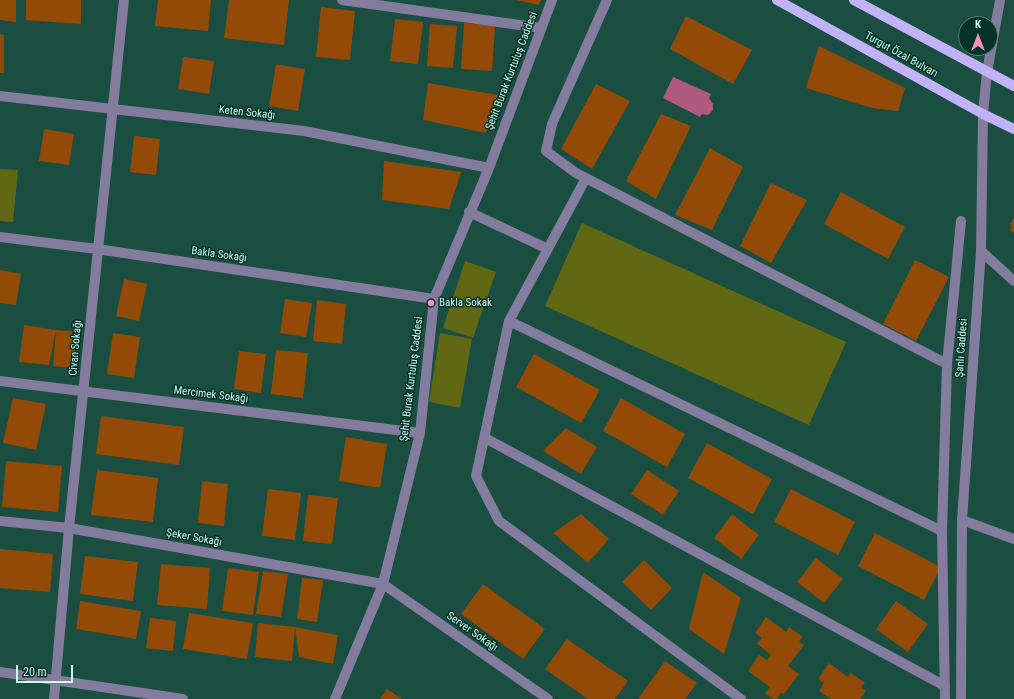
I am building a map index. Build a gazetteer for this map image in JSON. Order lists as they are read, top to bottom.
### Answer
{
  "streets": {
    "main road": ["Turgut Özal Bulvarı"],
    "street": [
      "Şehit Burak Kurtuluş Caddesi",
      "Keten Sokağı",
      "Bakla Sokağı",
      "Civan Sokağı",
      "Şanlı Caddesi",
      "Mercimek Sokağı",
      "Şeker Sokağı",
      "Server Sokağı"
    ]
  },
  "crossings": [
    ["Turgut Özal Bulvarı", "Şanlı Caddesi"],
    ["Şehit Burak Kurtuluş Caddesi", "Keten Sokağı"],
    ["Şehit Burak Kurtuluş Caddesi", "Bakla Sokağı"],
    ["Şehit Burak Kurtuluş Caddesi", "Mercimek Sokağı"],
    ["Şehit Burak Kurtuluş Caddesi", "Şeker Sokağı"],
    ["Şehit Burak Kurtuluş Caddesi", "Server Sokağı"],
    ["Keten Sokağı", "Civan Sokağı"],
    ["Bakla Sokağı", "Civan Sokağı"],
    ["Civan Sokağı", "Mercimek Sokağı"],
    ["Civan Sokağı", "Şeker Sokağı"],
    ["Şeker Sokağı", "Server Sokağı"]
  ],
  "places": ["Bakla Sokak"],
  "scale_bar": "20 m",
  "north": "top"
}
